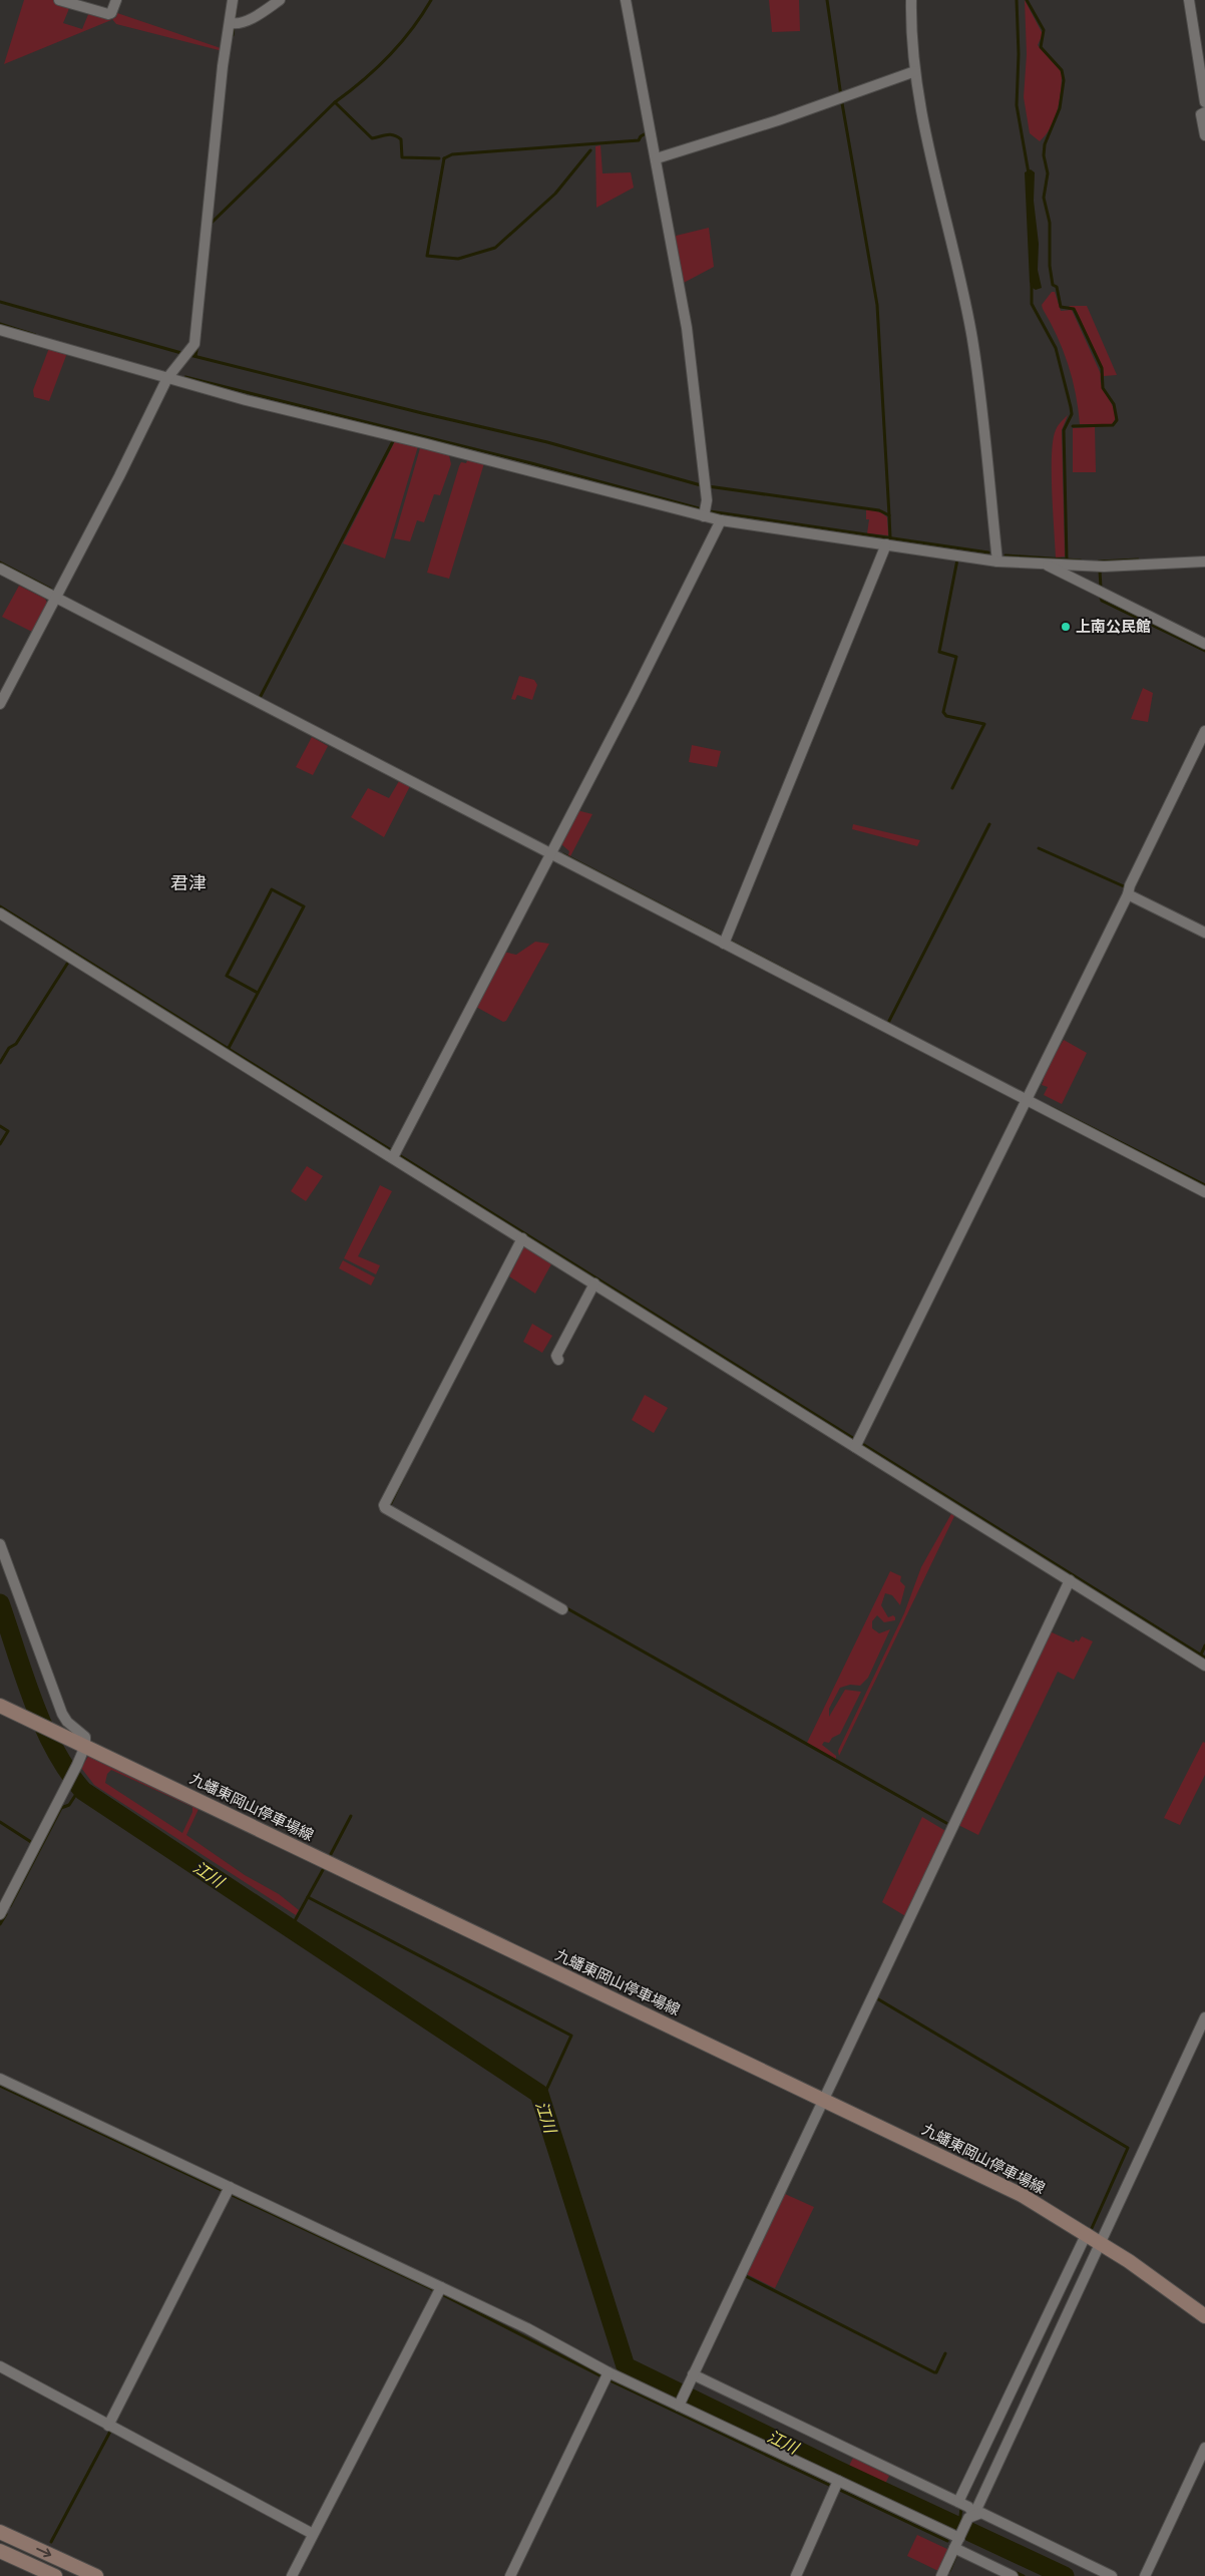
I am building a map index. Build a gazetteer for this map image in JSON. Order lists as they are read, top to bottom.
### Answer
{
  "streets": {
    "main road": ["九蟠東岡山停車場線"]
  },
  "districts": ["君津"],
  "water": ["江川"],
  "places": ["上南公民館"]
}
